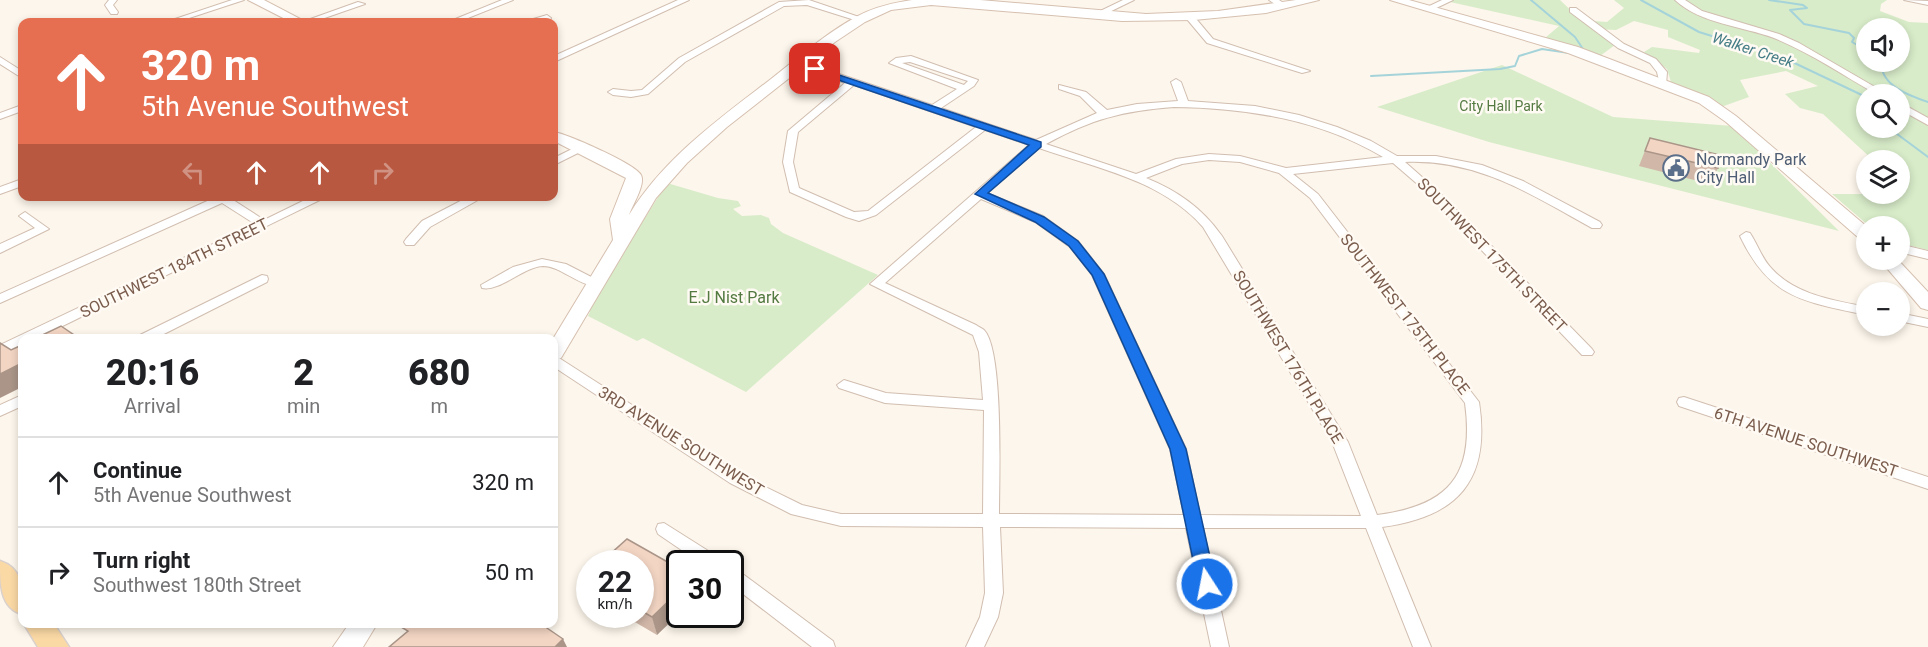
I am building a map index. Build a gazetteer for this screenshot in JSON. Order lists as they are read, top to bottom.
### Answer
{
  "streets": {
    "street": [
      "SOUTHWEST 175TH STREET",
      "SOUTHWEST 184TH STREET",
      "SOUTHWEST 175TH PLACE",
      "SOUTHWEST 176TH PLACE",
      "3RD AVENUE SOUTHWEST",
      "6TH AVENUE SOUTHWEST"
    ]
  },
  "crossings": [
    ["SOUTHWEST 175TH PLACE", "SOUTHWEST 176TH PLACE"],
    ["SOUTHWEST 175TH PLACE", "3RD AVENUE SOUTHWEST"]
  ],
  "water": ["Walker Creek"],
  "parks": ["City Hall Park", "E.J Nist Park"],
  "places": {
    "public building": ["Normandy Park City Hall"]
  },
  "page": {
    "map_buttons": ["+", "−"],
    "turn": ["320 m", "5th Avenue Southwest"],
    "eta": [
      "20:16",
      "Arrival",
      "2",
      "min",
      "680",
      "m"
    ],
    "list": [
      {
        "name": "Continue",
        "note": "5th Avenue Southwest",
        "value": "320 m"
      },
      {
        "name": "Turn right",
        "note": "Southwest 180th Street",
        "value": "50 m"
      }
    ],
    "speed": "22 km/h",
    "limit": "30"
  }
}
